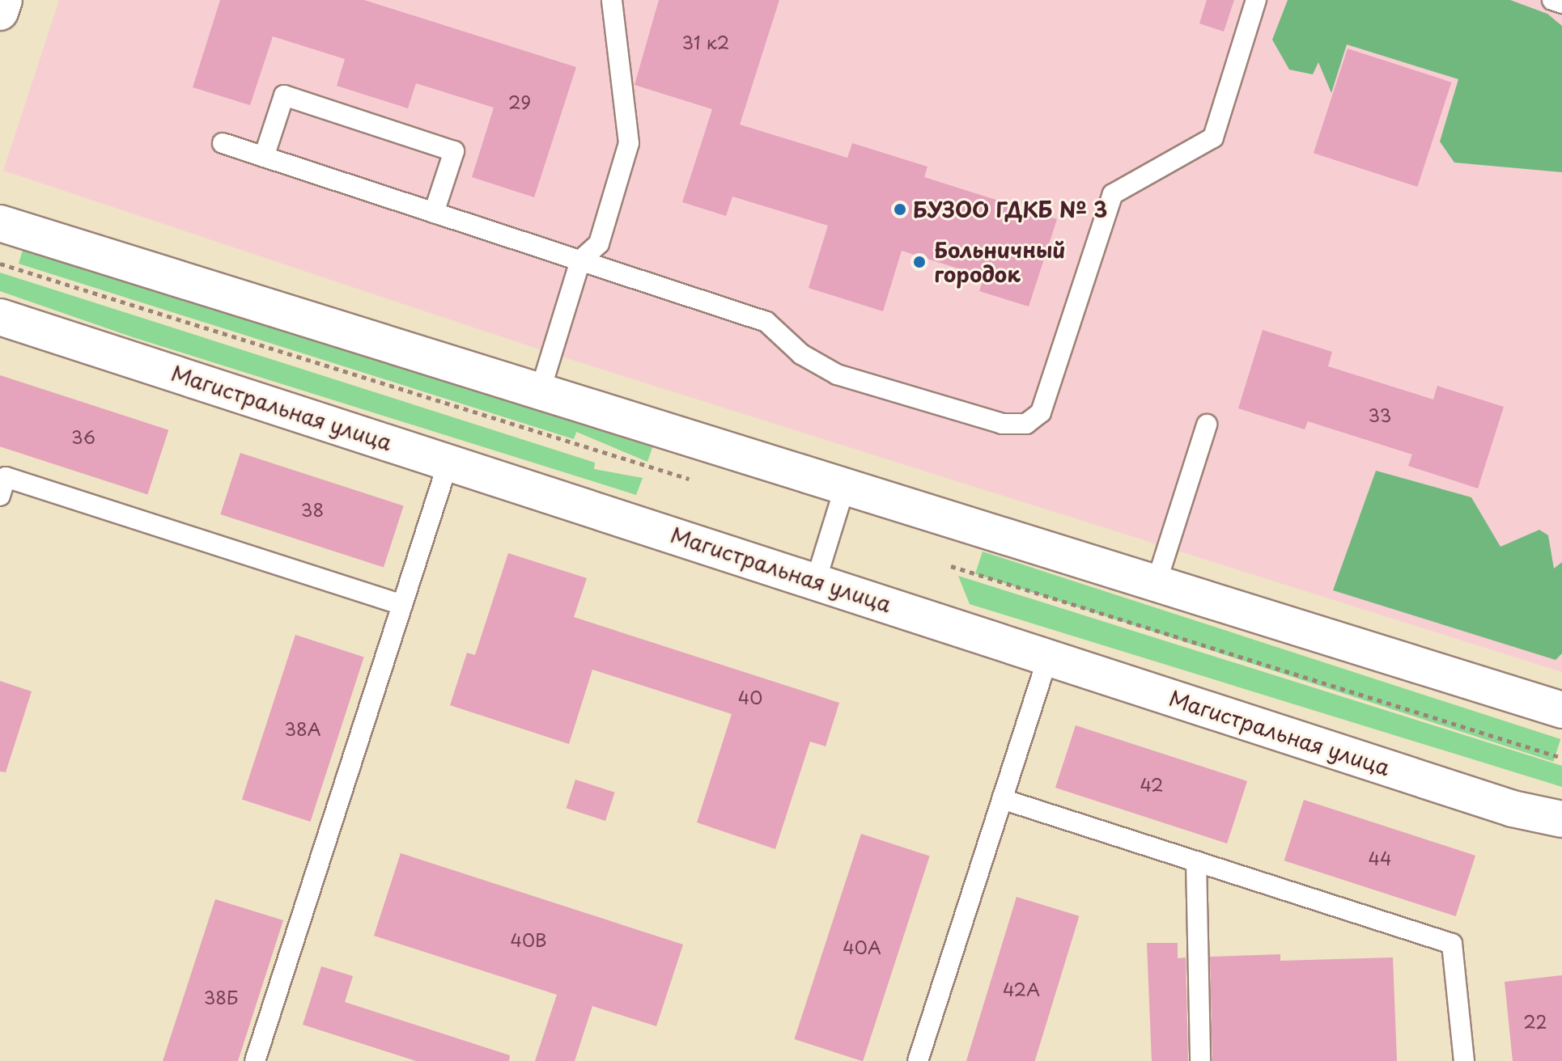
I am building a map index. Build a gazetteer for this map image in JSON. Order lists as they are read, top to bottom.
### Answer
{
  "streets": {
    "street": ["Магистральная улица"]
  },
  "places": ["БУЗОО ГДКБ № 3", "Больничный городок"],
  "house_numbers": [
    "31 к2",
    "29",
    "33",
    "36",
    "38",
    "40",
    "38А",
    "42",
    "44",
    "40В",
    "40А",
    "42А",
    "38Б",
    "22"
  ]
}
